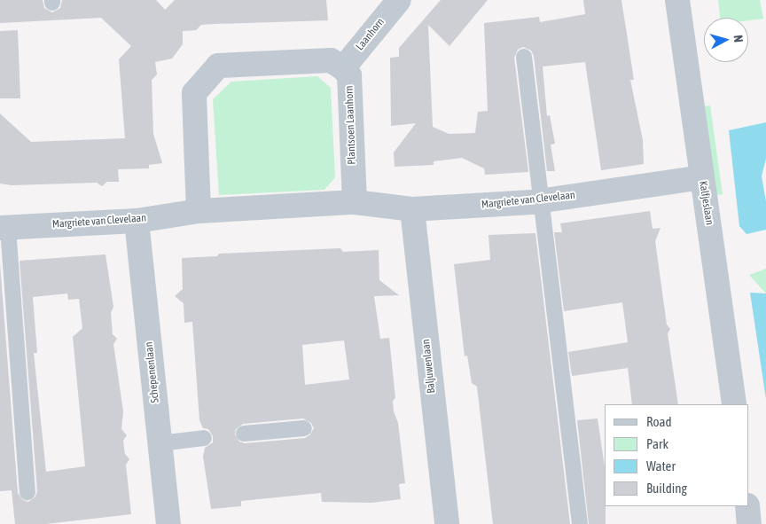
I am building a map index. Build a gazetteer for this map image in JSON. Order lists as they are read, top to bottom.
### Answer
{
  "streets": {
    "street": [
      "Laanhorn",
      "Plantsoen Laanhorn",
      "Margriete van Clevelaan",
      "Kalfjeslaan",
      "Baljuwenlaan",
      "Schepenenlaan"
    ]
  },
  "crossings": [
    ["Laanhorn", "Plantsoen Laanhorn"],
    ["Plantsoen Laanhorn", "Margriete van Clevelaan"],
    ["Margriete van Clevelaan", "Kalfjeslaan"],
    ["Margriete van Clevelaan", "Baljuwenlaan"],
    ["Margriete van Clevelaan", "Schepenenlaan"]
  ],
  "legend": [
    "Road",
    "Park",
    "Water",
    "Building"
  ],
  "north": "right"
}
